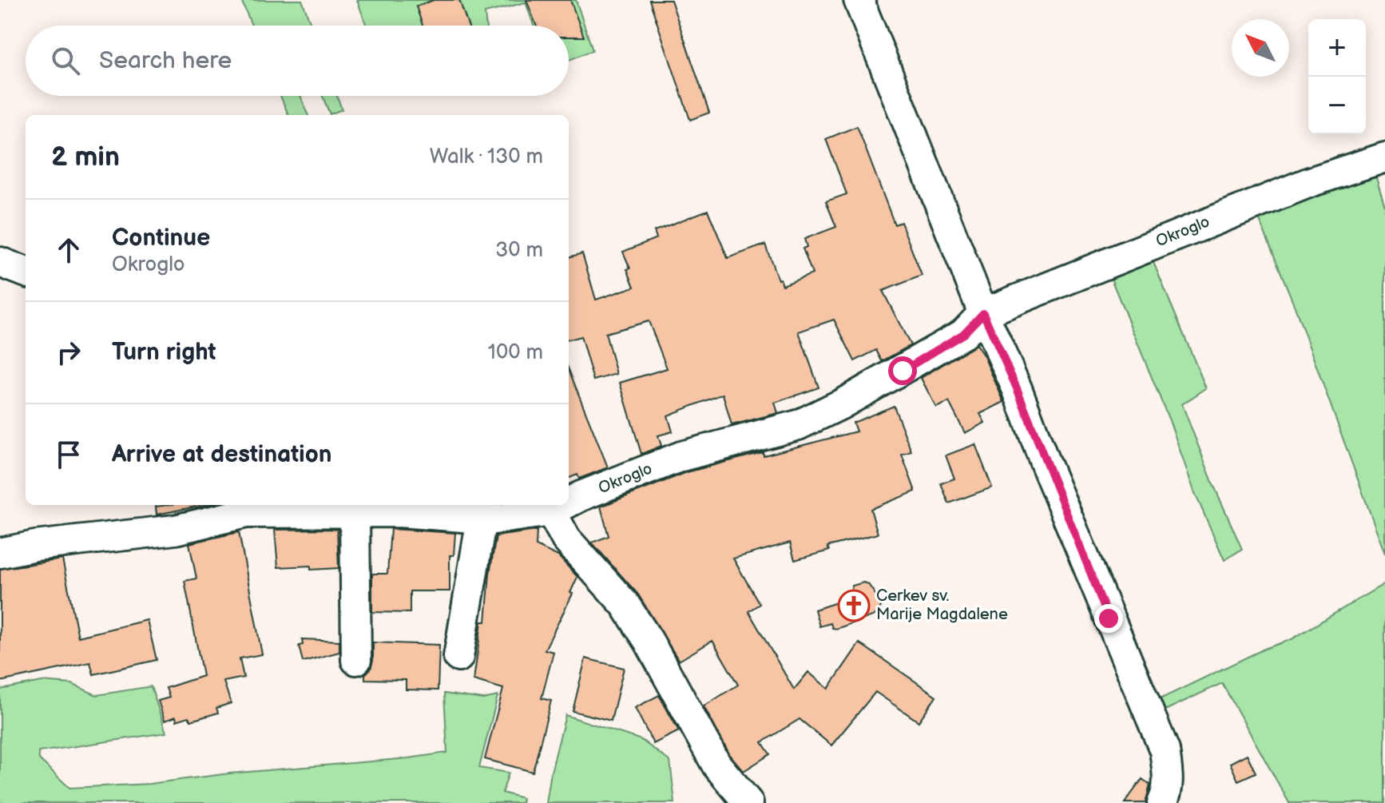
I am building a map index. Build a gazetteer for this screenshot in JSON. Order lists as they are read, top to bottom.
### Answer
{
  "streets": {
    "street": ["Okroglo"]
  },
  "places": {
    "church": ["Cerkev sv. Marije Magdalene"]
  },
  "north": "top left",
  "page": {
    "map_buttons": ["+", "−"],
    "search": "Search here",
    "heading": ["2 min", "Walk · 130 m"],
    "list": [
      ["Continue", "Okroglo", "30 m"],
      ["Turn right", "100 m"],
      "Arrive at destination"
    ]
  }
}
